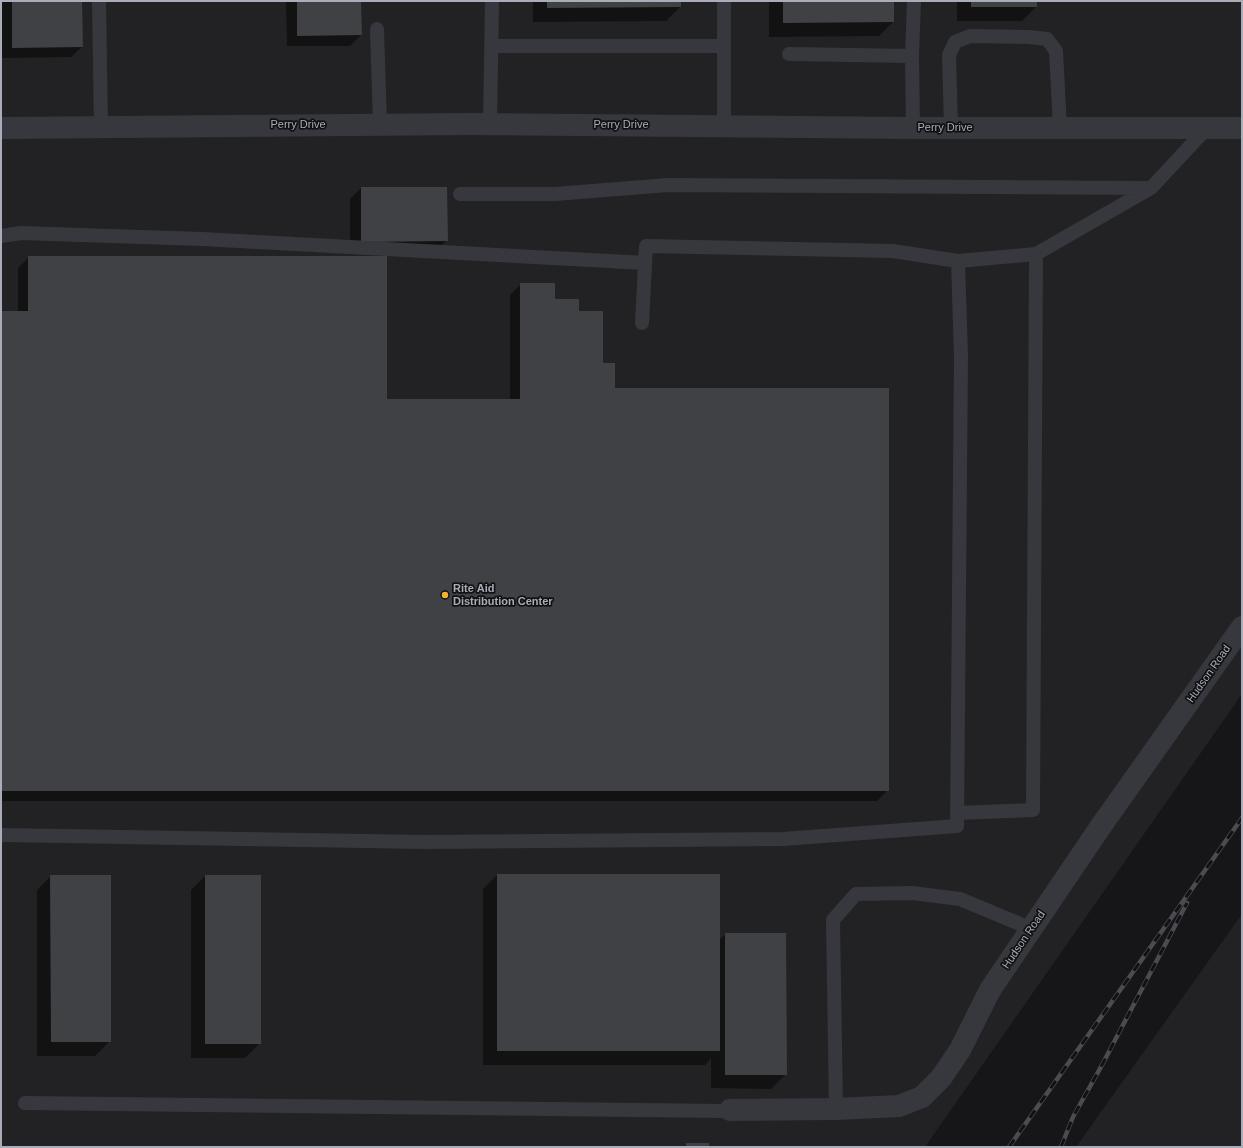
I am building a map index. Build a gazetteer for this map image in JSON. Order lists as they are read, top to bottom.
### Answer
{
  "streets": {
    "street": ["Perry Drive", "Hudson Road"]
  },
  "places": ["Rite Aid Distribution Center"]
}
